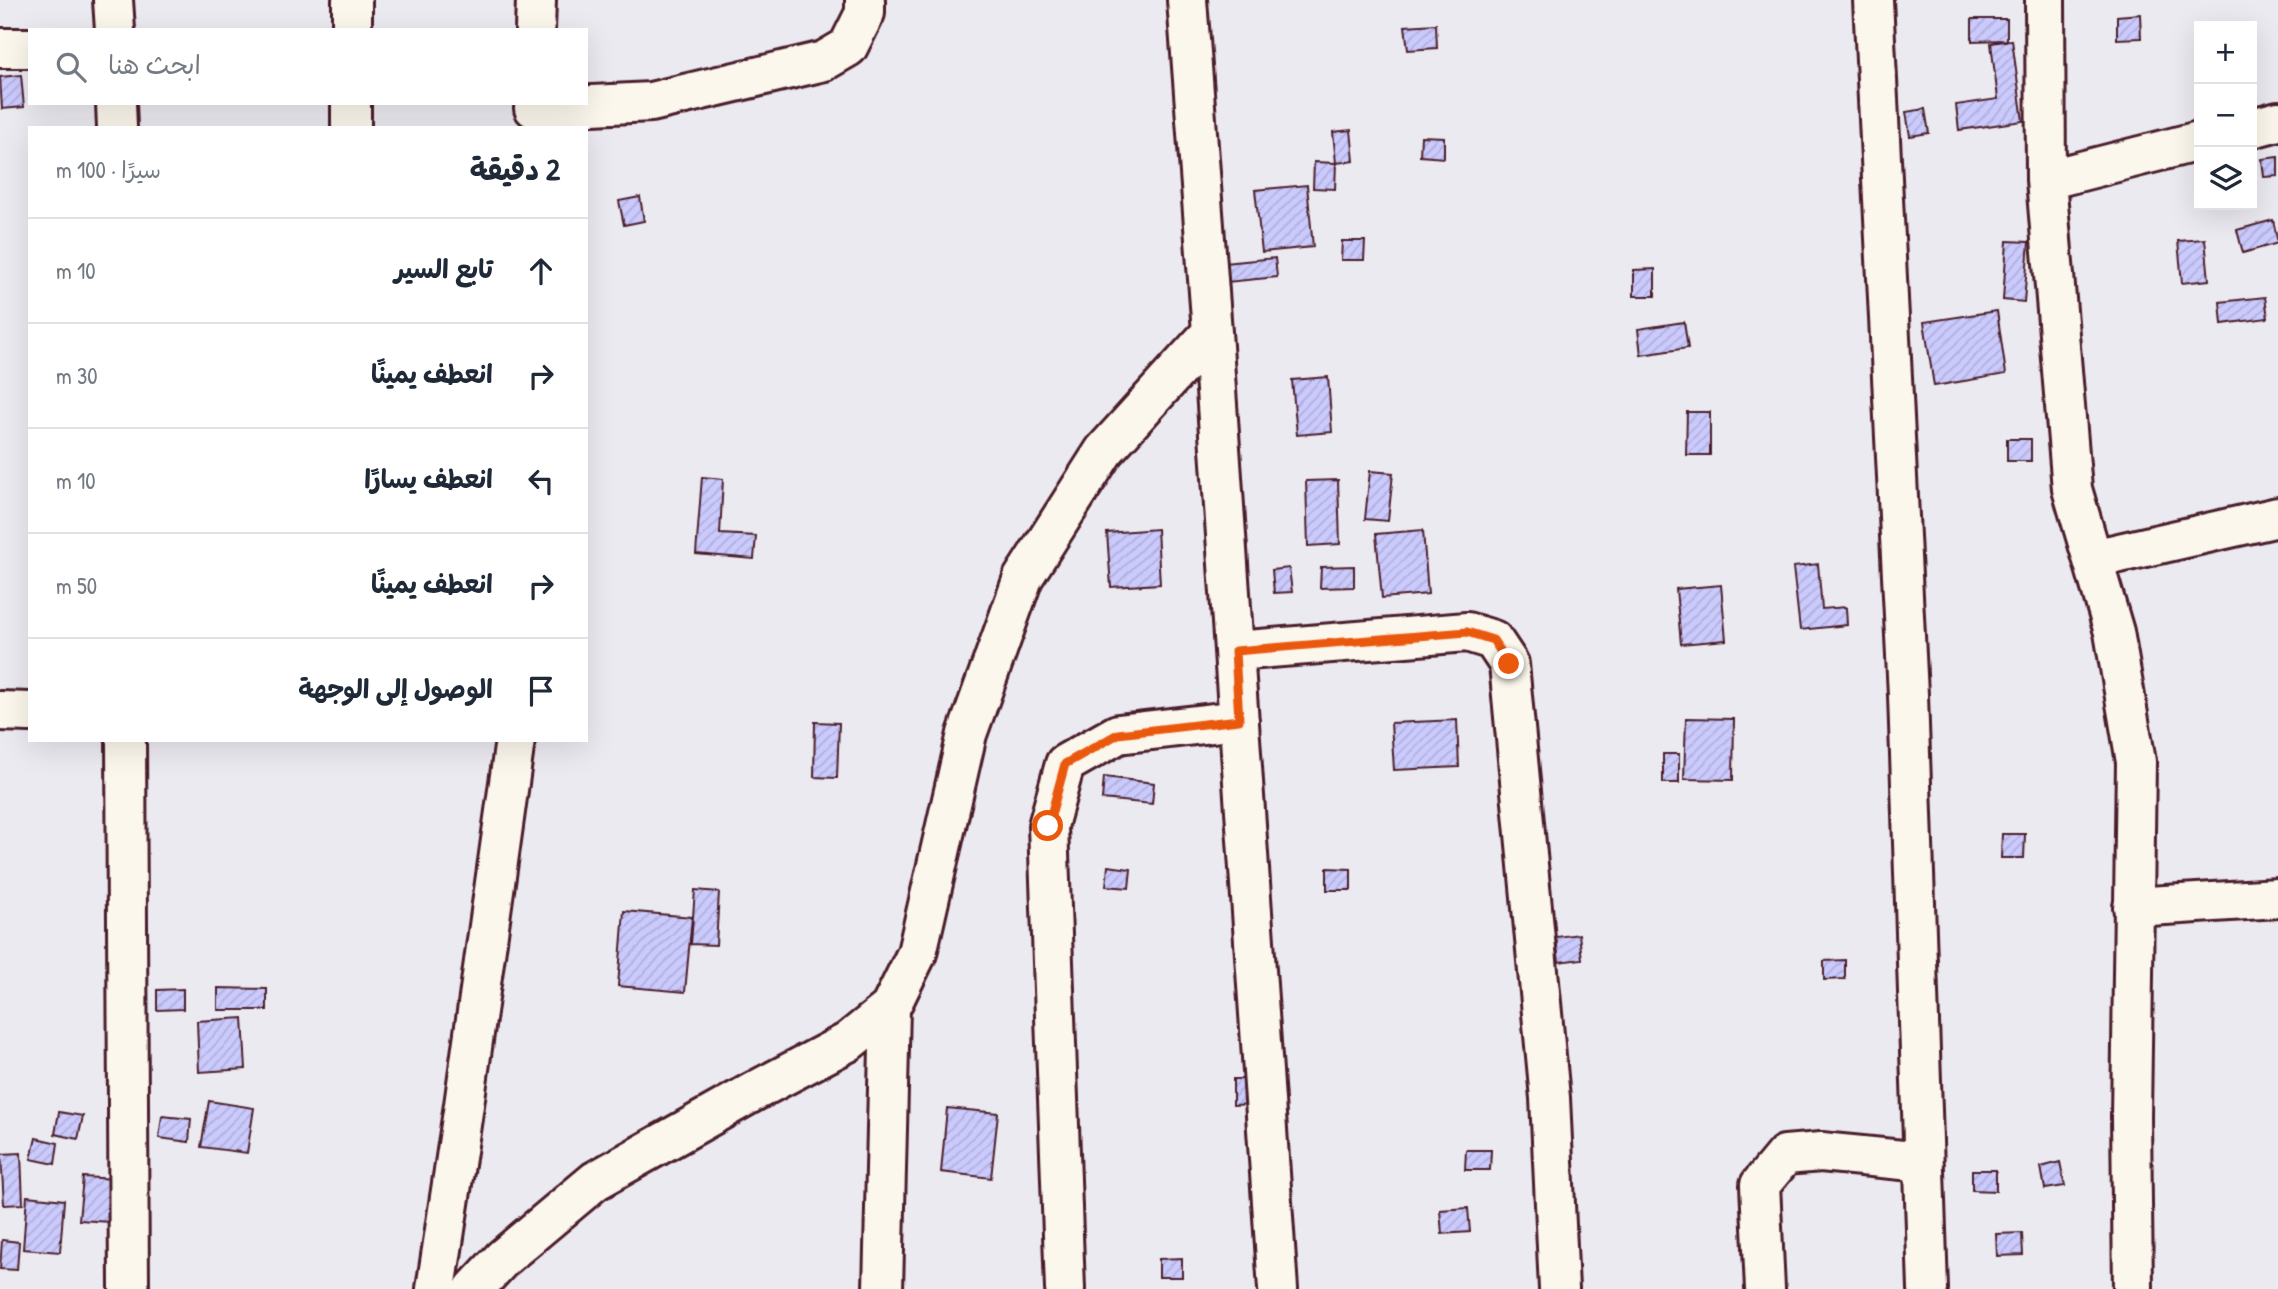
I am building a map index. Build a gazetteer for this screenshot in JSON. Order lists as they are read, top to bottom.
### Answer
{
  "page": {
    "map_buttons": ["+", "−"],
    "search": "ابحث هنا",
    "heading": ["2 دقيقة", "سيرًا · 100 m"],
    "list": [
      ["تابع السير", "10 m"],
      ["انعطف يمينًا", "30 m"],
      ["انعطف يسارًا", "10 m"],
      ["انعطف يمينًا", "50 m"],
      "الوصول إلى الوجهة"
    ]
  }
}
